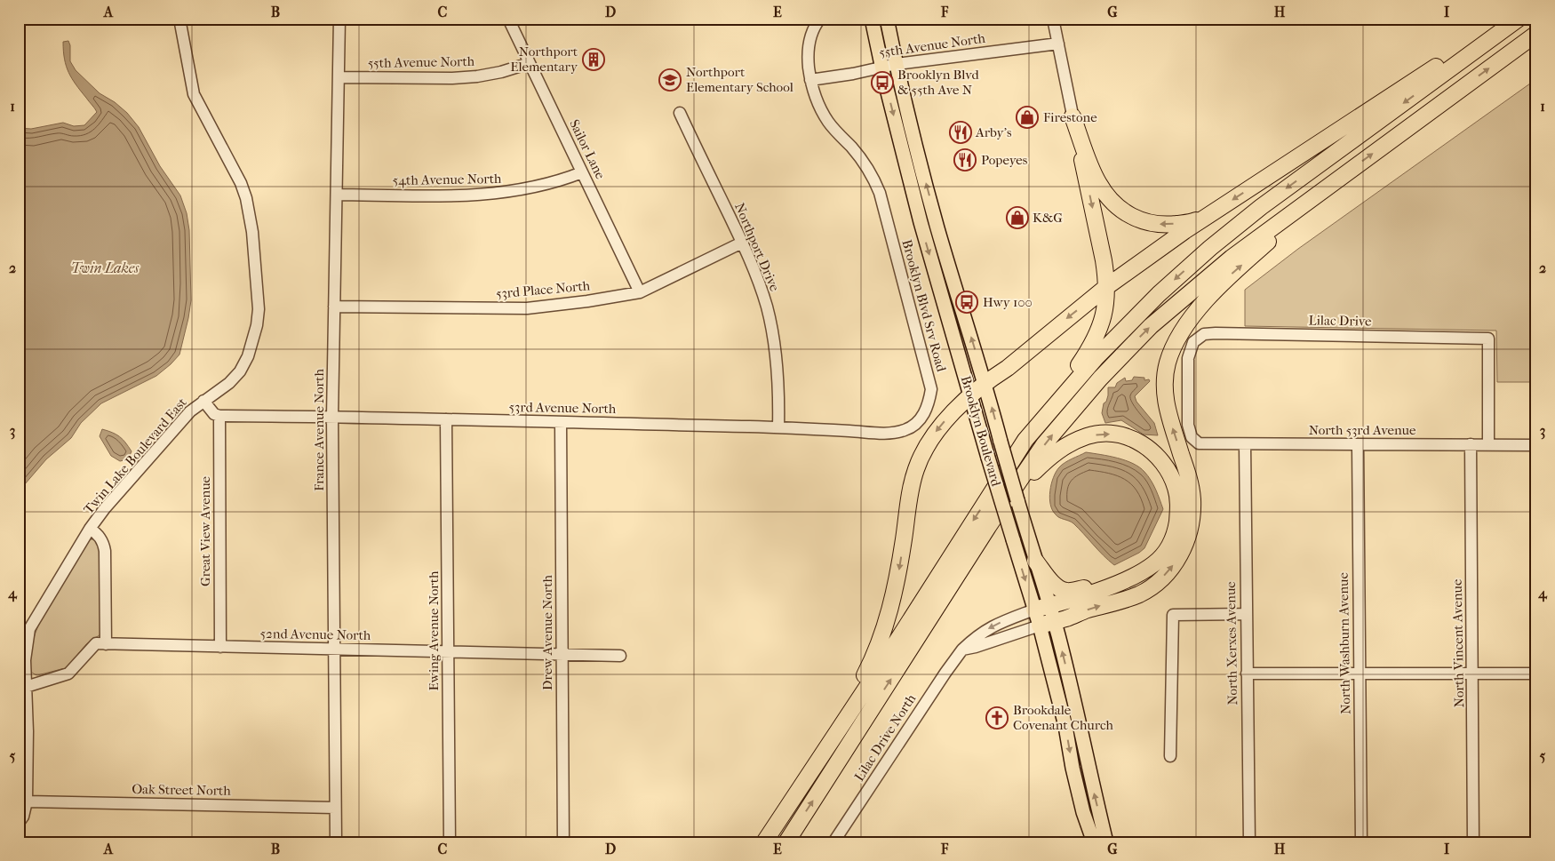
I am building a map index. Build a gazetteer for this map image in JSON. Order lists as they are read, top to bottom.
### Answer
{
  "streets": {
    "main road": ["Brooklyn Boulevard"],
    "street": [
      "55th Avenue North",
      "Sailor Lane",
      "54th Avenue North",
      "Northport Drive",
      "53rd Place North",
      "Brooklyn Blvd Srv Road",
      "Lilac Drive",
      "53rd Avenue North",
      "France Avenue North",
      "North 53rd Avenue",
      "Twin Lake Boulevard East",
      "Great View Avenue",
      "Ewing Avenue North",
      "Drew Avenue North",
      "52nd Avenue North",
      "North Xerxes Avenue",
      "North Washburn Avenue",
      "North Vincent Avenue",
      "Lilac Drive North",
      "Oak Street North"
    ]
  },
  "crossings": [
    ["55th Avenue North", "Sailor Lane"],
    ["55th Avenue North", "Brooklyn Blvd Srv Road"],
    ["55th Avenue North", "France Avenue North"],
    ["55th Avenue North", "Brooklyn Boulevard"],
    ["Sailor Lane", "54th Avenue North"],
    ["Sailor Lane", "53rd Place North"],
    ["54th Avenue North", "France Avenue North"],
    ["Northport Drive", "53rd Place North"],
    ["Northport Drive", "53rd Avenue North"],
    ["53rd Place North", "France Avenue North"],
    ["Brooklyn Blvd Srv Road", "53rd Avenue North"],
    ["Lilac Drive", "North 53rd Avenue"],
    ["53rd Avenue North", "France Avenue North"],
    ["53rd Avenue North", "Great View Avenue"],
    ["53rd Avenue North", "Ewing Avenue North"],
    ["53rd Avenue North", "Drew Avenue North"],
    ["France Avenue North", "52nd Avenue North"],
    ["France Avenue North", "Oak Street North"],
    ["North 53rd Avenue", "North Xerxes Avenue"],
    ["North 53rd Avenue", "North Washburn Avenue"],
    ["North 53rd Avenue", "North Vincent Avenue"],
    ["Brooklyn Boulevard", "Lilac Drive North"],
    ["Twin Lake Boulevard East", "52nd Avenue North"],
    ["Twin Lake Boulevard East", "Oak Street North"],
    ["Great View Avenue", "52nd Avenue North"],
    ["Ewing Avenue North", "52nd Avenue North"],
    ["Drew Avenue North", "52nd Avenue North"]
  ],
  "water": ["Twin Lakes"],
  "places": {
    "building": ["Northport Elementary"],
    "school or university": ["Northport Elementary School"],
    "bus stop": ["Brooklyn Blvd & 55th Ave N", "Hwy 100"],
    "shop": ["Firestone", "K&G"],
    "restaurant": ["Arby's", "Popeyes"],
    "church": ["Brookdale Covenant Church"]
  },
  "grid": {
    "columns": [
      "A",
      "B",
      "C",
      "D",
      "E",
      "F",
      "G",
      "H",
      "I"
    ],
    "rows": [
      "1",
      "2",
      "3",
      "4",
      "5"
    ]
  }
}
